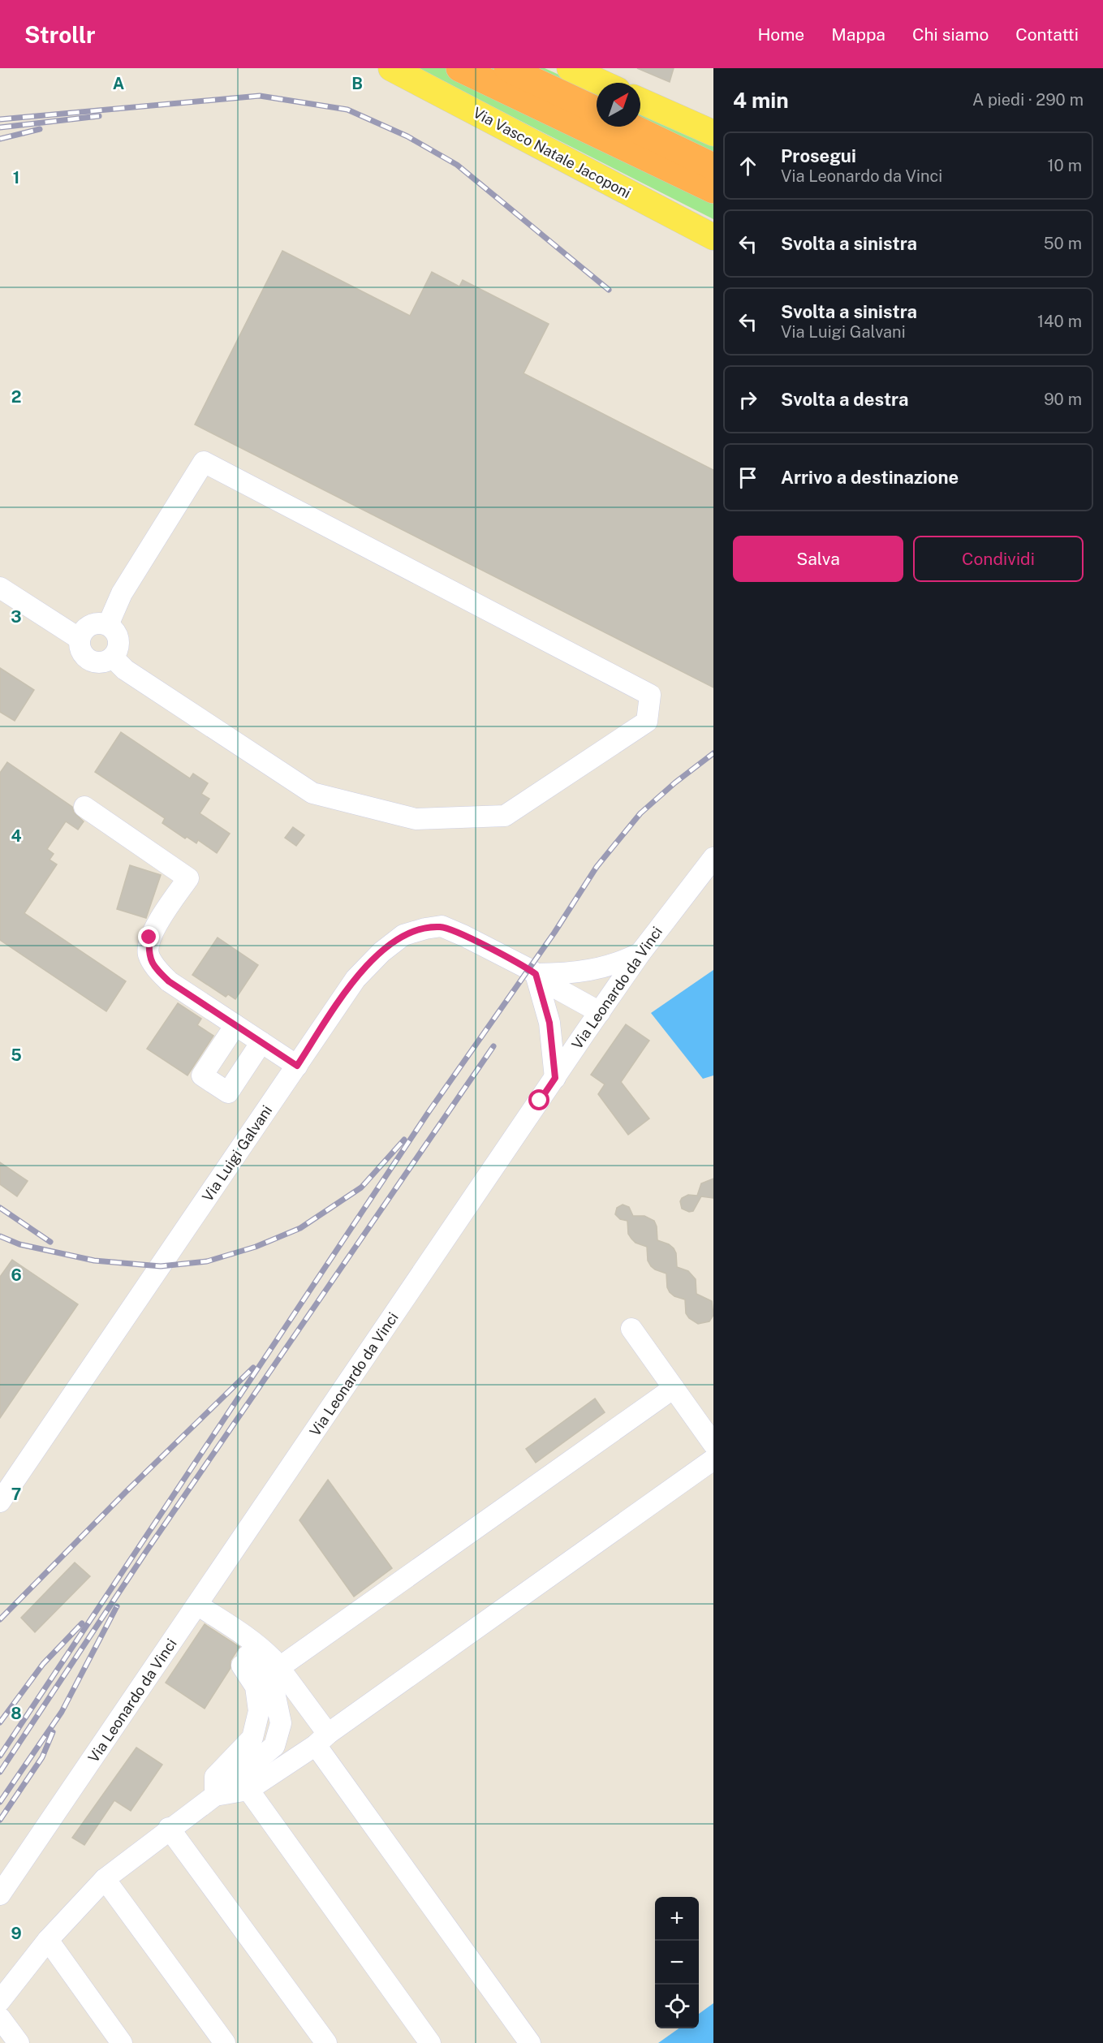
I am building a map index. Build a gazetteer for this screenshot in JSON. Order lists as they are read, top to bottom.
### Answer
{
  "streets": {
    "main road": ["Via Vasco Natale Jacoponi"],
    "street": ["Via Leonardo da Vinci", "Via Luigi Galvani"]
  },
  "crossings": [
    ["Via Leonardo da Vinci", "Via Luigi Galvani"]
  ],
  "north": "top right",
  "page": {
    "header": "Strollr",
    "nav": [
      "Home",
      "Mappa",
      "Chi siamo",
      "Contatti"
    ],
    "heading": ["4 min", "A piedi · 290 m"],
    "list": [
      ["Prosegui", "Via Leonardo da Vinci", "10 m"],
      ["Svolta a sinistra", "50 m"],
      ["Svolta a sinistra", "Via Luigi Galvani", "140 m"],
      ["Svolta a destra", "90 m"],
      "Arrivo a destinazione"
    ],
    "buttons": ["Salva", "Condividi"],
    "map_buttons": ["+", "−"]
  },
  "grid": {
    "columns": ["A", "B"],
    "rows": [
      "1",
      "2",
      "3",
      "4",
      "5",
      "6",
      "7",
      "8",
      "9"
    ]
  }
}
